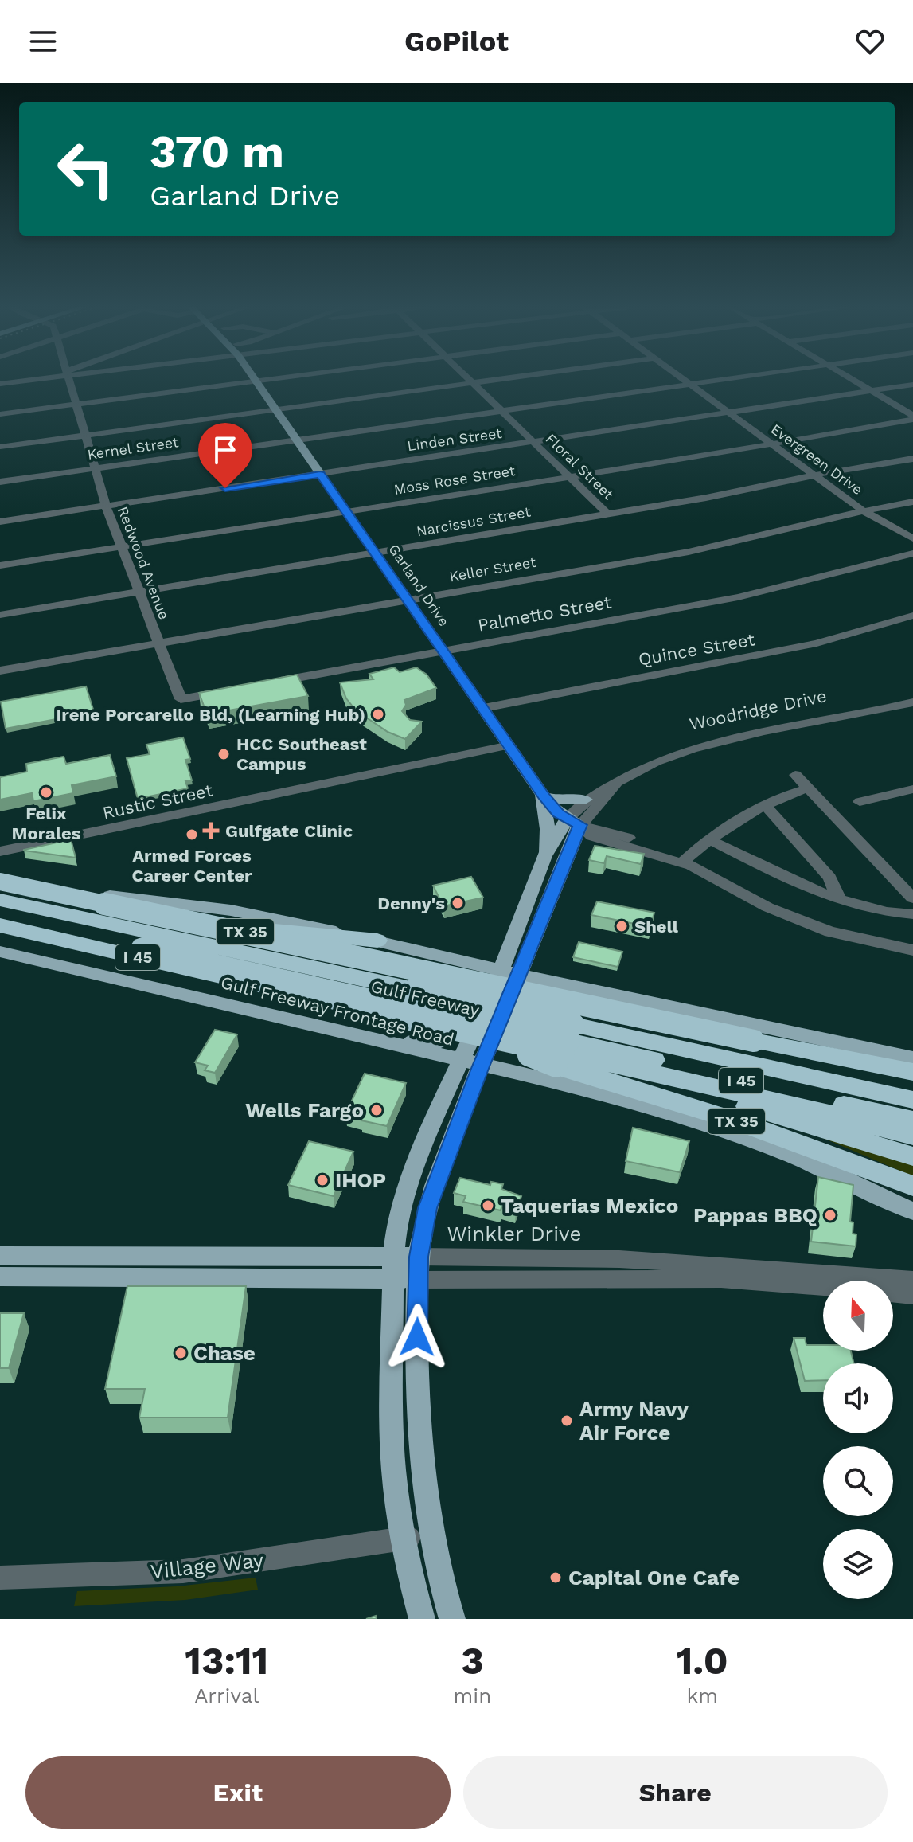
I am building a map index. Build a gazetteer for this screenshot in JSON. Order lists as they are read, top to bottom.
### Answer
{
  "streets": {
    "highway": ["TX 35", "I 45", "Gulf Freeway"],
    "main road": [
      "Garland Drive",
      "Woodridge Drive",
      "Gulf Freeway Frontage Road",
      "Winkler Drive"
    ],
    "street": [
      "Linden Street",
      "Kernel Street",
      "Evergreen Drive",
      "Floral Street",
      "Moss Rose Street",
      "Narcissus Street",
      "Redwood Avenue",
      "Keller Street",
      "Palmetto Street",
      "Quince Street",
      "Rustic Street",
      "Village Way"
    ]
  },
  "crossings": [
    ["Linden Street", "Evergreen Drive"],
    ["Linden Street", "Floral Street"],
    ["Linden Street", "Redwood Avenue"],
    ["Linden Street", "Garland Drive"],
    ["Kernel Street", "Evergreen Drive"],
    ["Kernel Street", "Floral Street"],
    ["Kernel Street", "Redwood Avenue"],
    ["Kernel Street", "Garland Drive"],
    ["Evergreen Drive", "Moss Rose Street"],
    ["Evergreen Drive", "Narcissus Street"],
    ["Evergreen Drive", "Keller Street"],
    ["Floral Street", "Moss Rose Street"],
    ["Floral Street", "Narcissus Street"],
    ["Moss Rose Street", "Redwood Avenue"],
    ["Moss Rose Street", "Garland Drive"],
    ["Narcissus Street", "Redwood Avenue"],
    ["Narcissus Street", "Garland Drive"],
    ["Redwood Avenue", "Keller Street"],
    ["Keller Street", "Garland Drive"],
    ["Garland Drive", "Palmetto Street"],
    ["Garland Drive", "Quince Street"],
    ["Garland Drive", "Woodridge Drive"],
    ["Garland Drive", "Rustic Street"],
    ["Woodridge Drive", "Gulf Freeway Frontage Road"],
    ["Woodridge Drive", "Winkler Drive"],
    ["Woodridge Drive", "Village Way"],
    ["TX 35", "Gulf Freeway"],
    ["TX 35", "Gulf Freeway Frontage Road"],
    ["Gulf Freeway", "Gulf Freeway Frontage Road"]
  ],
  "places": {
    "other": [
      "Irene Porcarello Bld, (Learning Hub)",
      "HCC Southeast Campus",
      "Felix Morales",
      "Armed Forces Career Center",
      "Denny's",
      "Shell",
      "Wells Fargo",
      "IHOP",
      "Taquerias Mexico",
      "Pappas BBQ",
      "Chase",
      "Army Navy Air Force",
      "Capital One Cafe"
    ],
    "health": ["Gulfgate Clinic"]
  },
  "north": "top",
  "page": {
    "header": "GoPilot",
    "turn": ["370 m", "Garland Drive"],
    "eta": [
      "13:11",
      "Arrival",
      "3",
      "min",
      "1.0",
      "km"
    ],
    "buttons": ["Exit", "Share"]
  }
}
